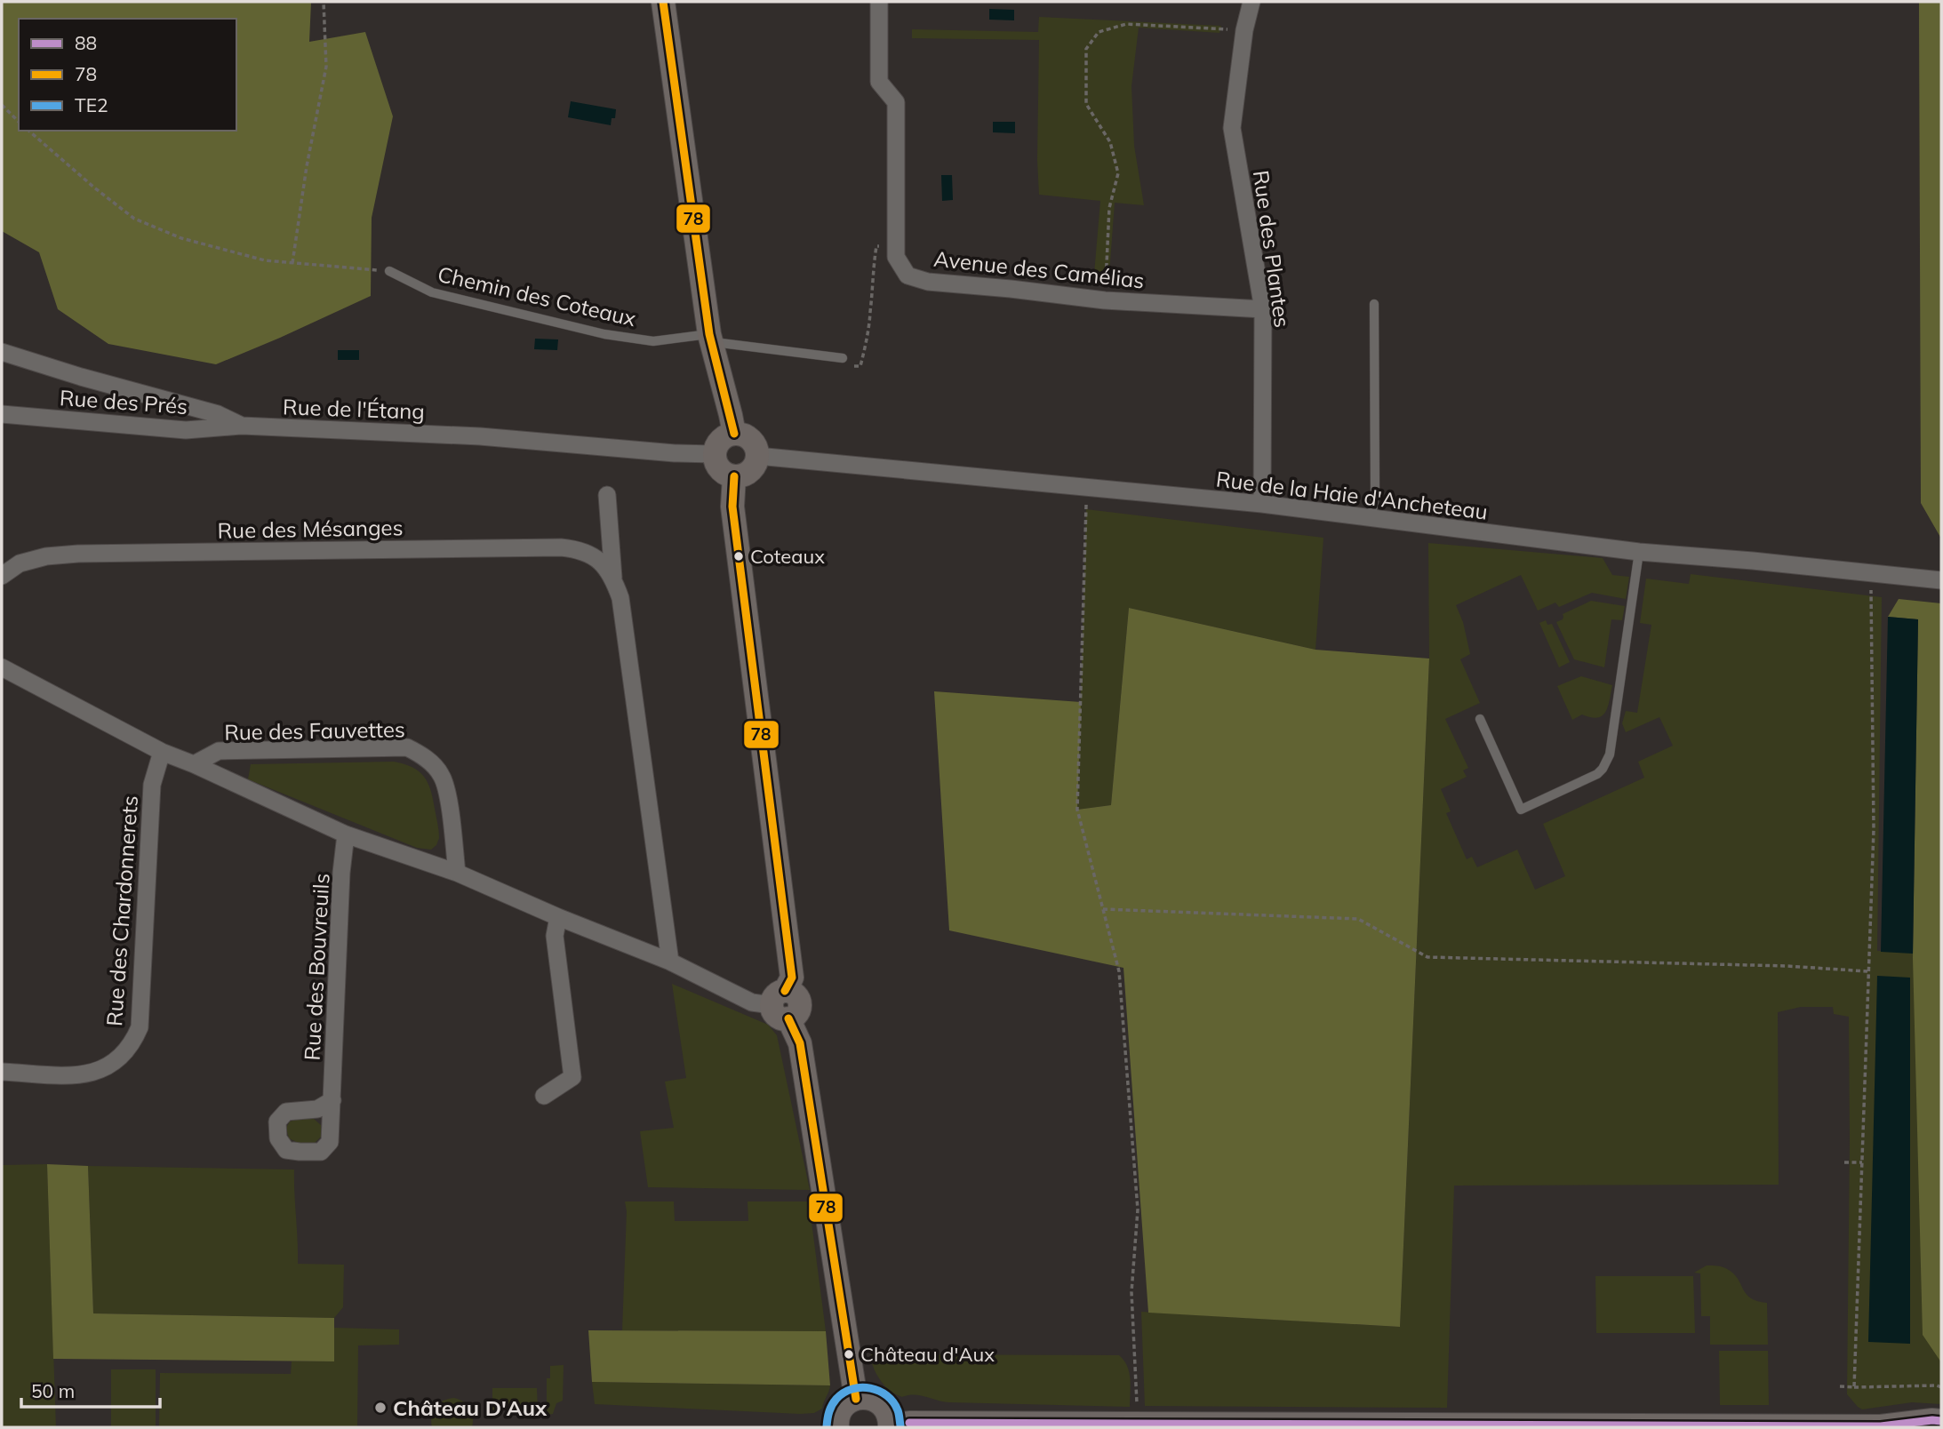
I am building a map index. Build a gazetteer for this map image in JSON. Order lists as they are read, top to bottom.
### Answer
{
  "streets": {
    "street": [
      "Rue des Plantes",
      "Avenue des Camélias",
      "Rue des Prés",
      "Rue de l'Étang",
      "Rue de la Haie d'Ancheteau",
      "Rue des Mésanges",
      "Rue des Fauvettes",
      "Rue des Chardonnerets",
      "Rue des Bouvreuils"
    ],
    "lane": ["Chemin des Coteaux"]
  },
  "crossings": [
    ["Rue des Plantes", "Avenue des Camélias"],
    ["Rue des Plantes", "Rue de la Haie d'Ancheteau"],
    ["Rue des Prés", "Rue de l'Étang"],
    ["Rue de l'Étang", "Rue de la Haie d'Ancheteau"],
    ["Rue des Mésanges", "Rue des Fauvettes"],
    ["Rue des Fauvettes", "Rue des Chardonnerets"],
    ["Rue des Fauvettes", "Rue des Bouvreuils"]
  ],
  "places": ["Coteaux", "Château d'Aux", "Château D'Aux"],
  "lines": ["transit line 78", "transit line TE2", "transit line 88"],
  "legend": ["88", "78", "TE2"],
  "scale_bar": "50 m"
}
